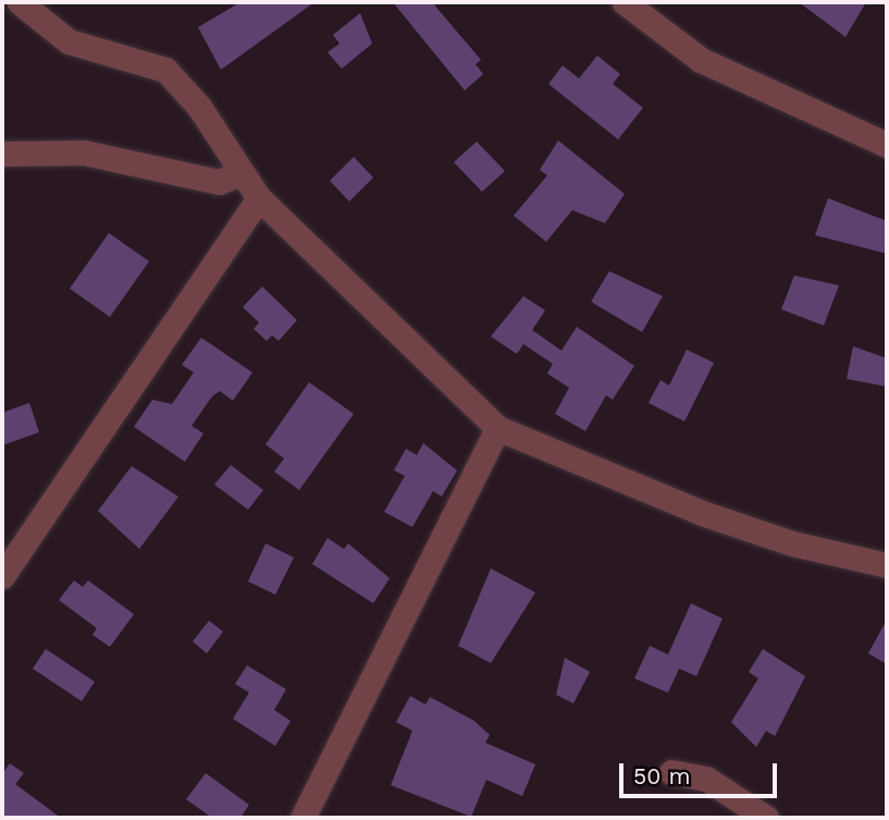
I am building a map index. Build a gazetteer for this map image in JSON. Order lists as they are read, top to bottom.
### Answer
{
  "scale_bar": "50 m"
}
